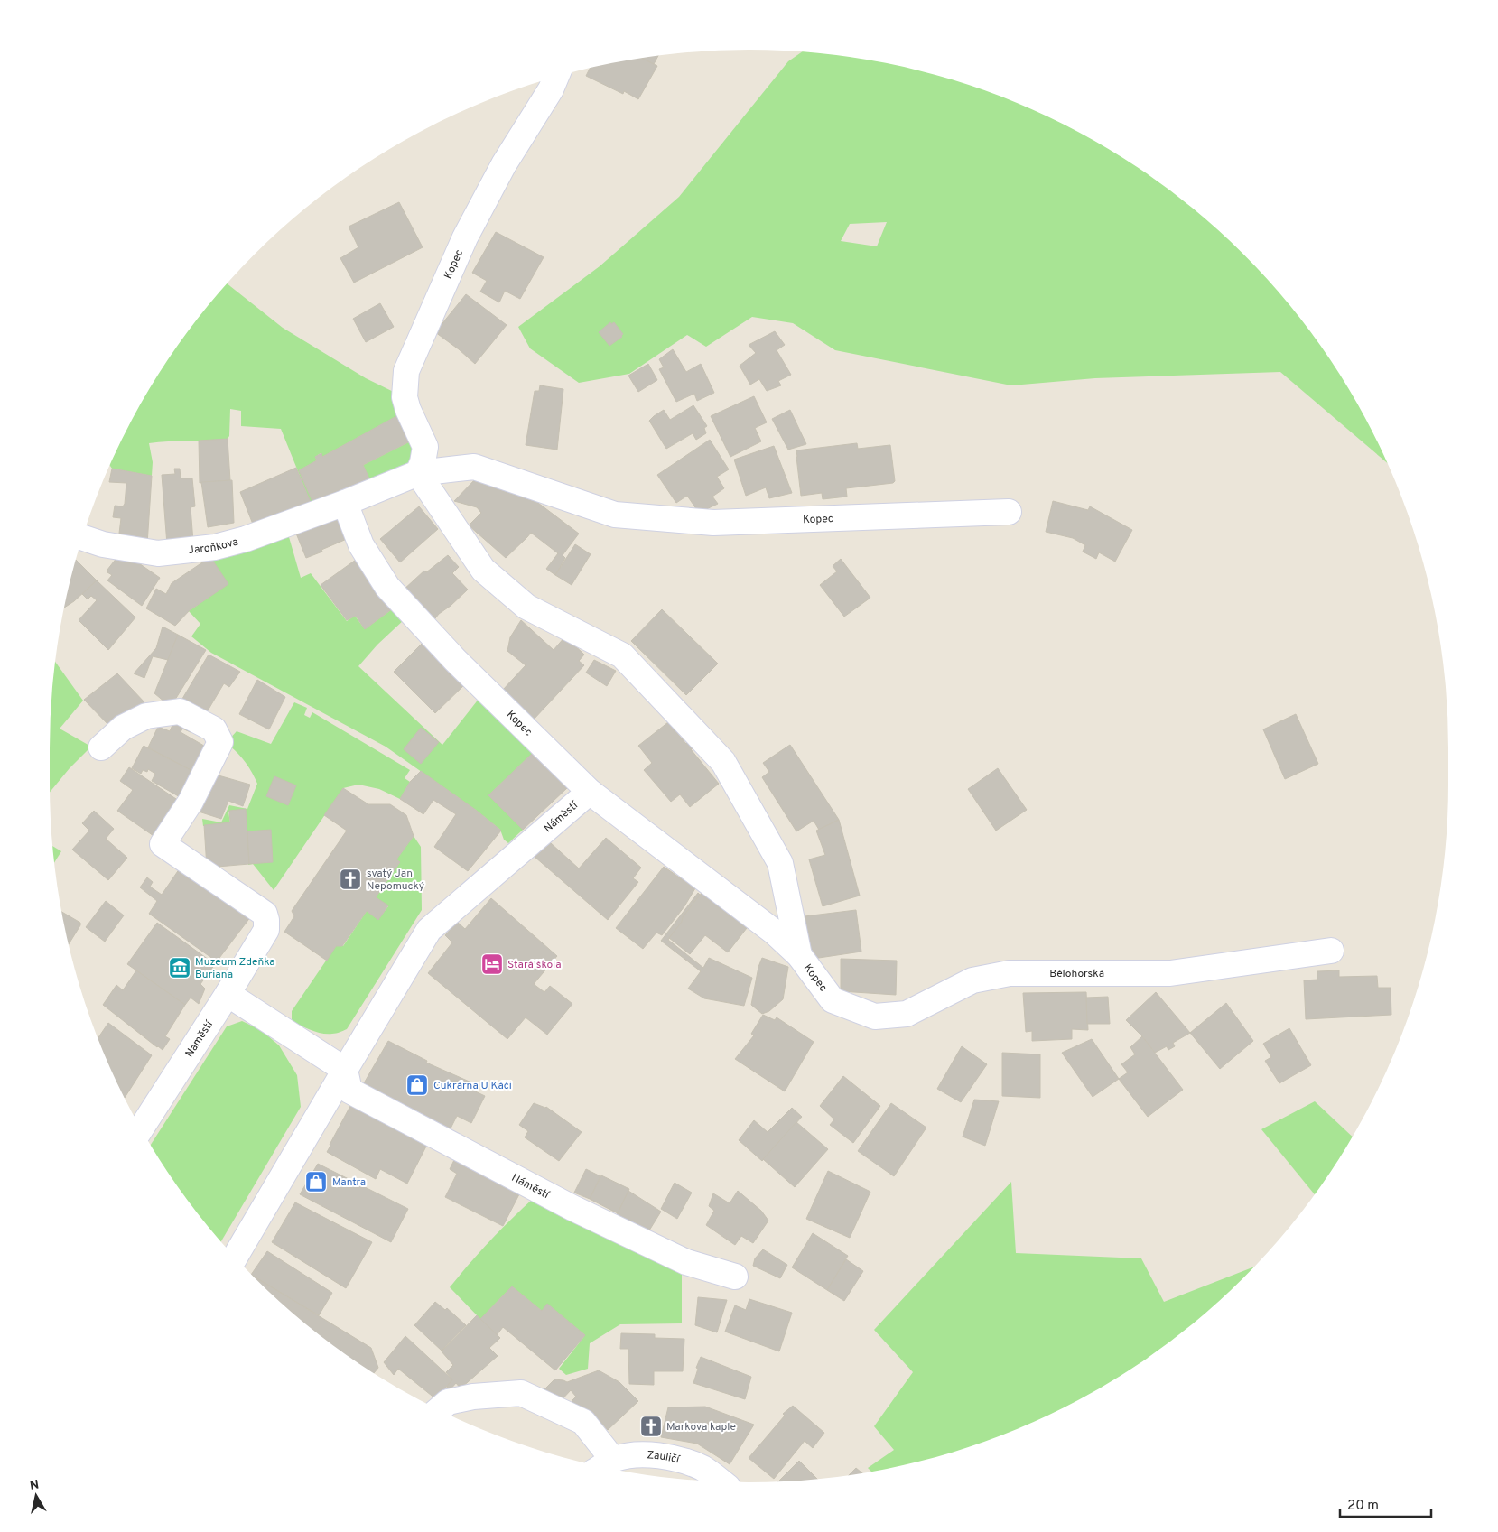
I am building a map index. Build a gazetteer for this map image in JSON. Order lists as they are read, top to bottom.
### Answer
{
  "streets": {
    "street": [
      "Kopec",
      "Jaroňkova",
      "Náměstí",
      "Bělohorská",
      "Zauličí"
    ]
  },
  "crossings": [
    ["Kopec", "Jaroňkova"],
    ["Kopec", "Náměstí"],
    ["Kopec", "Bělohorská"]
  ],
  "places": {
    "church": ["svatý Jan Nepomucký", "Markova kaple"],
    "hotel": ["Stará škola"],
    "museum": ["Muzeum Zdeňka Buriana"],
    "shop": ["Cukrárna U Káči", "Mantra"]
  },
  "scale_bar": "20 m",
  "north": "top"
}
